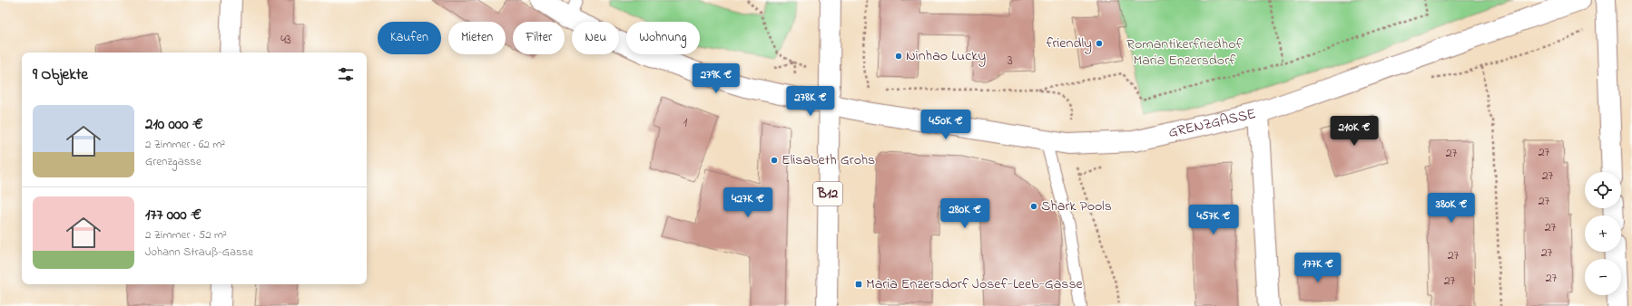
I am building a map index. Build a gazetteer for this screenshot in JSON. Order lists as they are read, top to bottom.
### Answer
{
  "streets": {
    "street": ["GRENZGASSE", "B12"]
  },
  "crossings": [
    ["GRENZGASSE", "B12"]
  ],
  "parks": ["Romantikerfriedhof Maria Enzersdorf"],
  "places": {
    "other": [
      "friendly",
      "Ninhao Lucky",
      "Elisabeth Grohs",
      "Shark Pools"
    ],
    "transit": ["Maria Enzersdorf Josef-Leeb-Gasse"]
  },
  "house_numbers": [
    "43",
    "3",
    "1",
    "27",
    "27",
    "27",
    "27",
    "27",
    "27",
    "27",
    "27",
    "27"
  ],
  "page": {
    "chip": [
      "Kaufen",
      "Mieten",
      "Filter",
      "Neu",
      "Wohnung"
    ],
    "heading": "9 Objekte",
    "price": [
      "279K €",
      "278K €",
      "450K €",
      "210K €",
      "427K €",
      "380K €",
      "280K €",
      "457K €",
      "177K €"
    ],
    "list": [
      {
        "name": "210 000 €",
        "note": "2 Zimmer · 62 m² · Grenzgasse"
      },
      {
        "name": "177 000 €",
        "note": "2 Zimmer · 52 m² · Johann Strauß-Gasse"
      }
    ],
    "map_buttons": ["+", "−"]
  }
}
